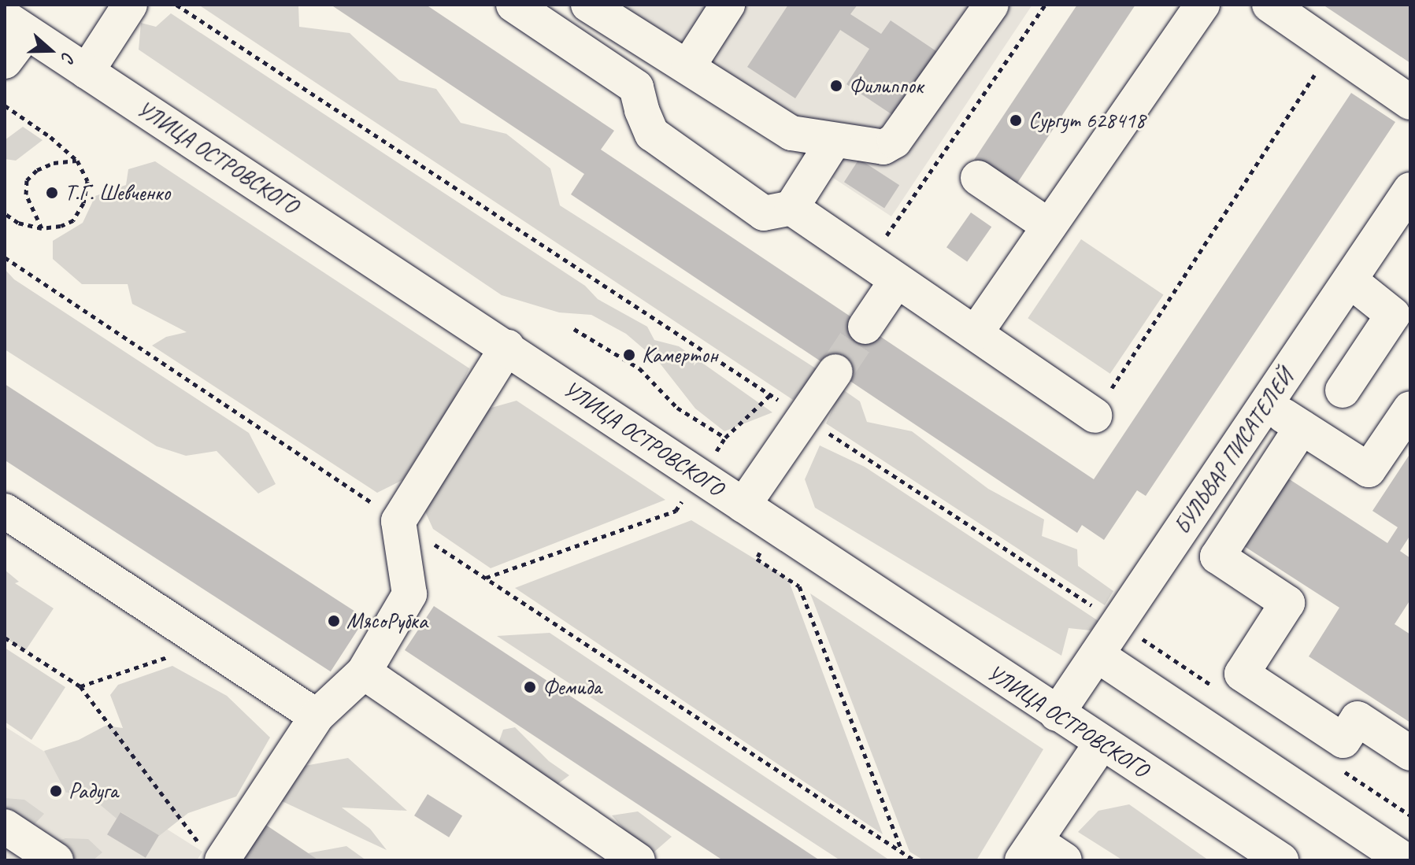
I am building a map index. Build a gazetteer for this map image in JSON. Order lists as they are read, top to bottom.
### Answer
{
  "streets": {
    "main road": ["УЛИЦА ОСТРОВСКОГО", "БУЛЬВАР ПИСАТЕЛЕЙ"]
  },
  "crossings": [
    ["УЛИЦА ОСТРОВСКОГО", "БУЛЬВАР ПИСАТЕЛЕЙ"]
  ],
  "places": [
    "Филиппок",
    "Сургут 628418",
    "Т.Г. Шевченко",
    "Камертон",
    "МясоРубка",
    "Фемида",
    "Радуга"
  ],
  "north": "right"
}
